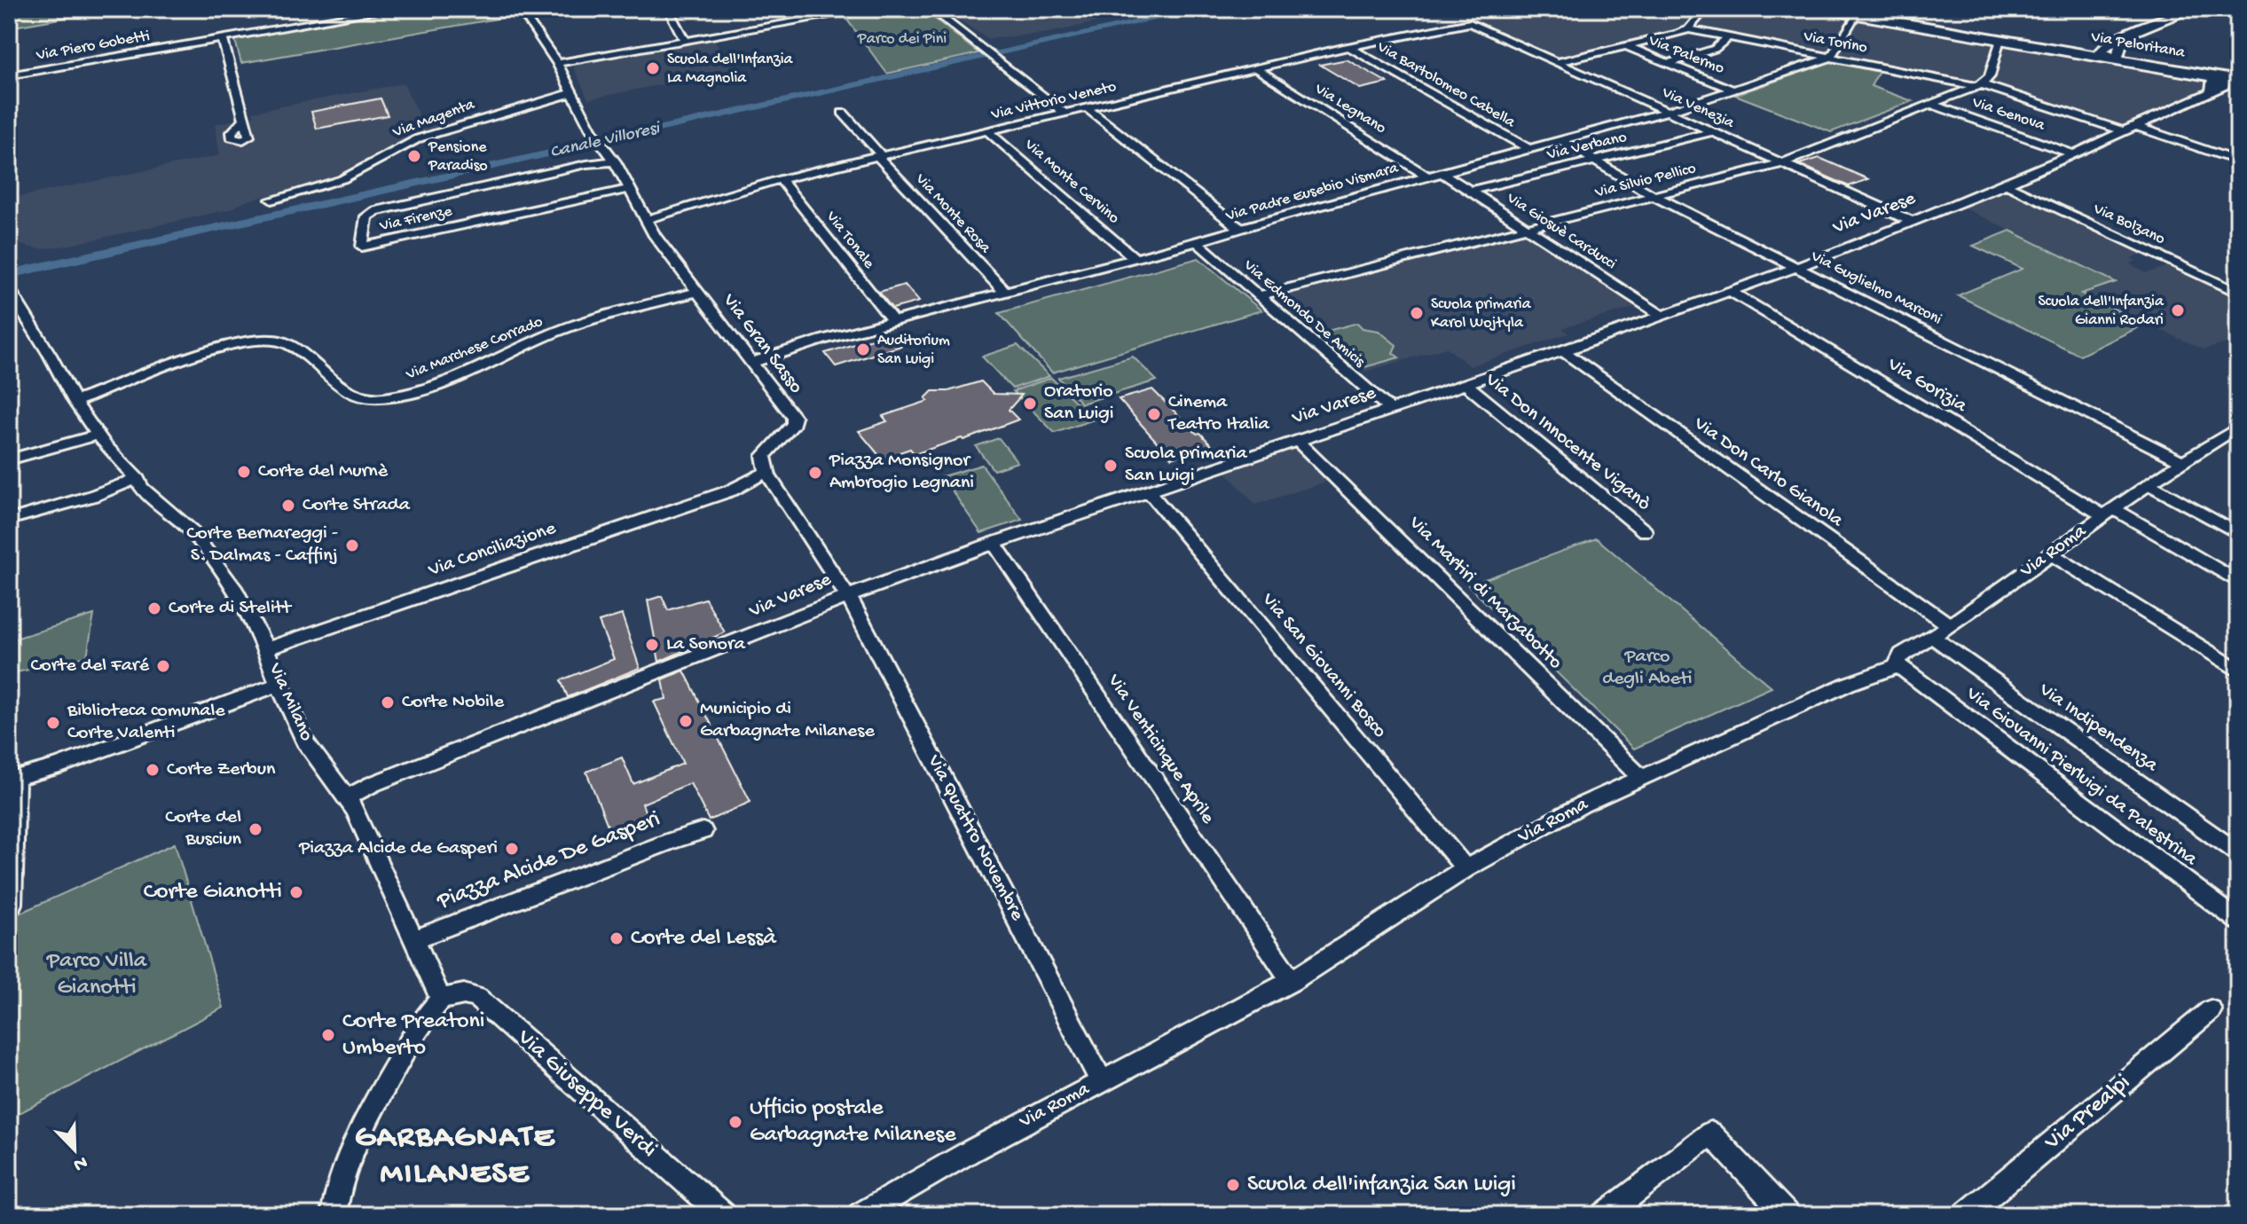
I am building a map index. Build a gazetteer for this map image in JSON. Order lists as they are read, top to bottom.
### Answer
{
  "streets": {
    "main road": ["Via Peloritana"],
    "street": [
      "Via Torino",
      "Via Piero Gobetti",
      "Via Palermo",
      "Via Bartolomeo Cabella",
      "Via Vittorio Veneto",
      "Via Venezia",
      "Via Legnano",
      "Via Genova",
      "Via Magenta",
      "Via Verbano",
      "Via Silvio Pellico",
      "Via Monte Cervino",
      "Via Padre Eusebio Vismara",
      "Via Monte Rosa",
      "Via Varese",
      "Via Firenze",
      "Via Bolzano",
      "Via Giosuè Carducci",
      "Via Tonale",
      "Via Guglielmo Marconi",
      "Via Edmondo De Amicis",
      "Via Gran Sasso",
      "Via Marchese Corrado",
      "Via Gorizia",
      "Via Don Innocente Viganò",
      "Via Don Carlo Gianola",
      "Via Conciliazione",
      "Via Roma",
      "Via Martiri di Marzabotto",
      "Via San Giovanni Bosco",
      "Via Milano",
      "Via Indipendenza",
      "Via Venticinque Aprile",
      "Via Giovanni Pierluigi da Palestrina",
      "Via Quattro Novembre",
      "Piazza Alcide De Gasperi",
      "Via Giuseppe Verdi",
      "Via Prealpi"
    ]
  },
  "crossings": [
    ["Via Torino", "Via Silvio Pellico"],
    ["Via Torino", "Via Padre Eusebio Vismara"],
    ["Via Torino", "Via Varese"],
    ["Via Peloritana", "Via Varese"],
    ["Via Palermo", "Via Padre Eusebio Vismara"],
    ["Via Bartolomeo Cabella", "Via Vittorio Veneto"],
    ["Via Bartolomeo Cabella", "Via Padre Eusebio Vismara"],
    ["Via Vittorio Veneto", "Via Venezia"],
    ["Via Vittorio Veneto", "Via Legnano"],
    ["Via Vittorio Veneto", "Via Monte Cervino"],
    ["Via Vittorio Veneto", "Via Monte Rosa"],
    ["Via Vittorio Veneto", "Via Tonale"],
    ["Via Vittorio Veneto", "Via Gran Sasso"],
    ["Via Venezia", "Via Verbano"],
    ["Via Venezia", "Via Silvio Pellico"],
    ["Via Venezia", "Via Padre Eusebio Vismara"],
    ["Via Venezia", "Via Varese"],
    ["Via Legnano", "Via Padre Eusebio Vismara"],
    ["Via Genova", "Via Silvio Pellico"],
    ["Via Genova", "Via Varese"],
    ["Via Magenta", "Via Gran Sasso"],
    ["Via Verbano", "Via Giosuè Carducci"],
    ["Via Verbano", "Via Guglielmo Marconi"],
    ["Via Silvio Pellico", "Via Giosuè Carducci"],
    ["Via Silvio Pellico", "Via Guglielmo Marconi"],
    ["Via Silvio Pellico", "Via Edmondo De Amicis"],
    ["Via Monte Cervino", "Via Padre Eusebio Vismara"],
    ["Via Padre Eusebio Vismara", "Via Monte Rosa"],
    ["Via Padre Eusebio Vismara", "Via Giosuè Carducci"],
    ["Via Padre Eusebio Vismara", "Via Tonale"],
    ["Via Padre Eusebio Vismara", "Via Guglielmo Marconi"],
    ["Via Padre Eusebio Vismara", "Via Edmondo De Amicis"],
    ["Via Padre Eusebio Vismara", "Via Gran Sasso"],
    ["Via Varese", "Via Bolzano"],
    ["Via Varese", "Via Giosuè Carducci"],
    ["Via Varese", "Via Guglielmo Marconi"],
    ["Via Varese", "Via Edmondo De Amicis"],
    ["Via Varese", "Via Gorizia"],
    ["Via Varese", "Via Don Innocente Viganò"],
    ["Via Varese", "Via Don Carlo Gianola"],
    ["Via Varese", "Via Martiri di Marzabotto"],
    ["Via Varese", "Via San Giovanni Bosco"],
    ["Via Varese", "Via Milano"],
    ["Via Varese", "Via Venticinque Aprile"],
    ["Via Varese", "Via Quattro Novembre"],
    ["Via Firenze", "Via Gran Sasso"],
    ["Via Guglielmo Marconi", "Via Roma"],
    ["Via Gran Sasso", "Via Marchese Corrado"],
    ["Via Gran Sasso", "Via Conciliazione"],
    ["Via Marchese Corrado", "Via Milano"],
    ["Via Gorizia", "Via Roma"],
    ["Via Don Carlo Gianola", "Via Roma"],
    ["Via Conciliazione", "Via Milano"],
    ["Via Roma", "Via Martiri di Marzabotto"],
    ["Via Roma", "Via San Giovanni Bosco"],
    ["Via Roma", "Via Indipendenza"],
    ["Via Roma", "Via Venticinque Aprile"],
    ["Via Roma", "Via Giovanni Pierluigi da Palestrina"],
    ["Via Roma", "Via Quattro Novembre"],
    ["Via Milano", "Piazza Alcide De Gasperi"],
    ["Via Milano", "Via Giuseppe Verdi"]
  ],
  "districts": ["GARBAGNATE MILANESE"],
  "water": ["Canale Villoresi"],
  "parks": ["Parco dei Pini", "Parco degli Abeti", "Parco Villa Gianotti"],
  "places": [
    "Scuola dell'Infanzia La Magnolia",
    "Pensione Paradiso",
    "Scuola dell'Infanzia Gianni Rodari",
    "Scuola primaria Karol Wojtyla",
    "Auditorium San Luigi",
    "Oratorio San Luigi",
    "Cinema Teatro Italia",
    "Scuola primaria San Luigi",
    "Corte del Murnè",
    "Piazza Monsignor Ambrogio Legnani",
    "Corte Strada",
    "Corte Bernareggi - S. Dalmas - Caffinj",
    "Corte di Stelitt",
    "La Sonora",
    "Corte del Faré",
    "Corte Nobile",
    "Municipio di Garbagnate Milanese",
    "Biblioteca comunale Corte Valenti",
    "Corte Zerbun",
    "Corte del Busciun",
    "Piazza Alcide de Gasperi",
    "Corte Gianotti",
    "Corte del Lessà",
    "Corte Preatoni Umberto",
    "Ufficio postale Garbagnate Milanese",
    "Scuola dell'infanzia San Luigi"
  ],
  "north": "bottom right"
}
